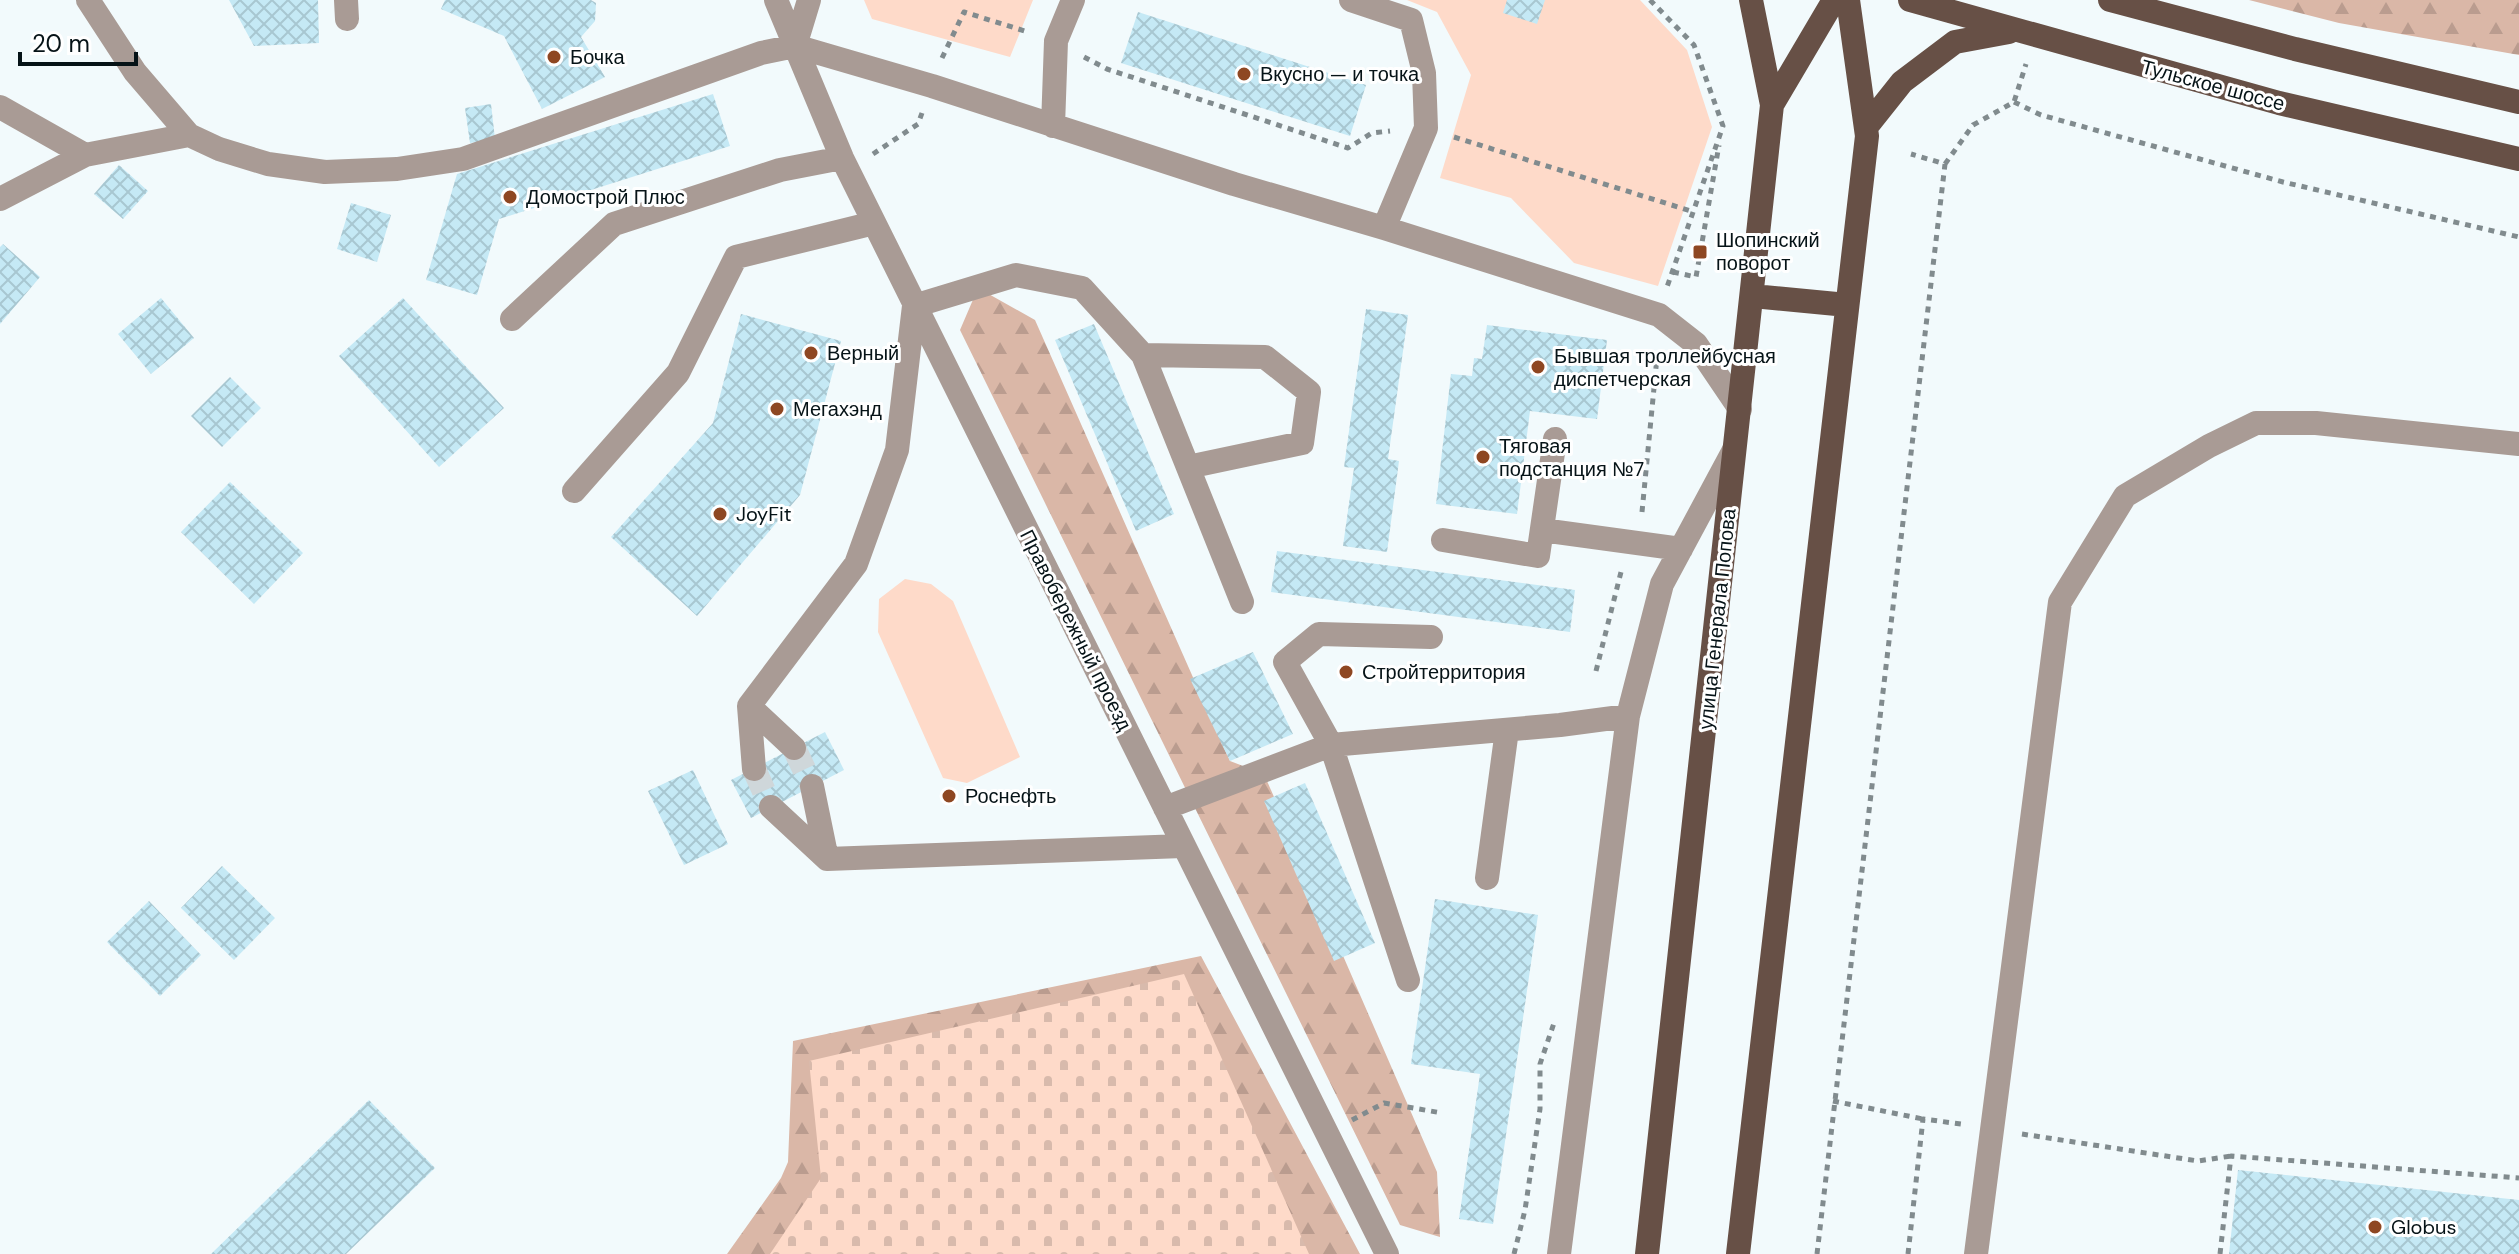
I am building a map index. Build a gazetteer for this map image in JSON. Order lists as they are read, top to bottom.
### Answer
{
  "streets": {
    "main road": ["Тульское шоссе", "улица Генерала Попова"],
    "street": ["Правобережный проезд"]
  },
  "places": {
    "other": [
      "Бочка",
      "Вкусно — и точка",
      "Домострой Плюс",
      "Верный",
      "Бывшая троллейбусная диспетчерская",
      "Мегахэнд",
      "Тяговая подстанция №7",
      "JoyFit",
      "Стройтерритория",
      "Роснефть",
      "Globus"
    ],
    "transit": ["Шопинский поворот"]
  },
  "scale_bar": "20 m"
}
